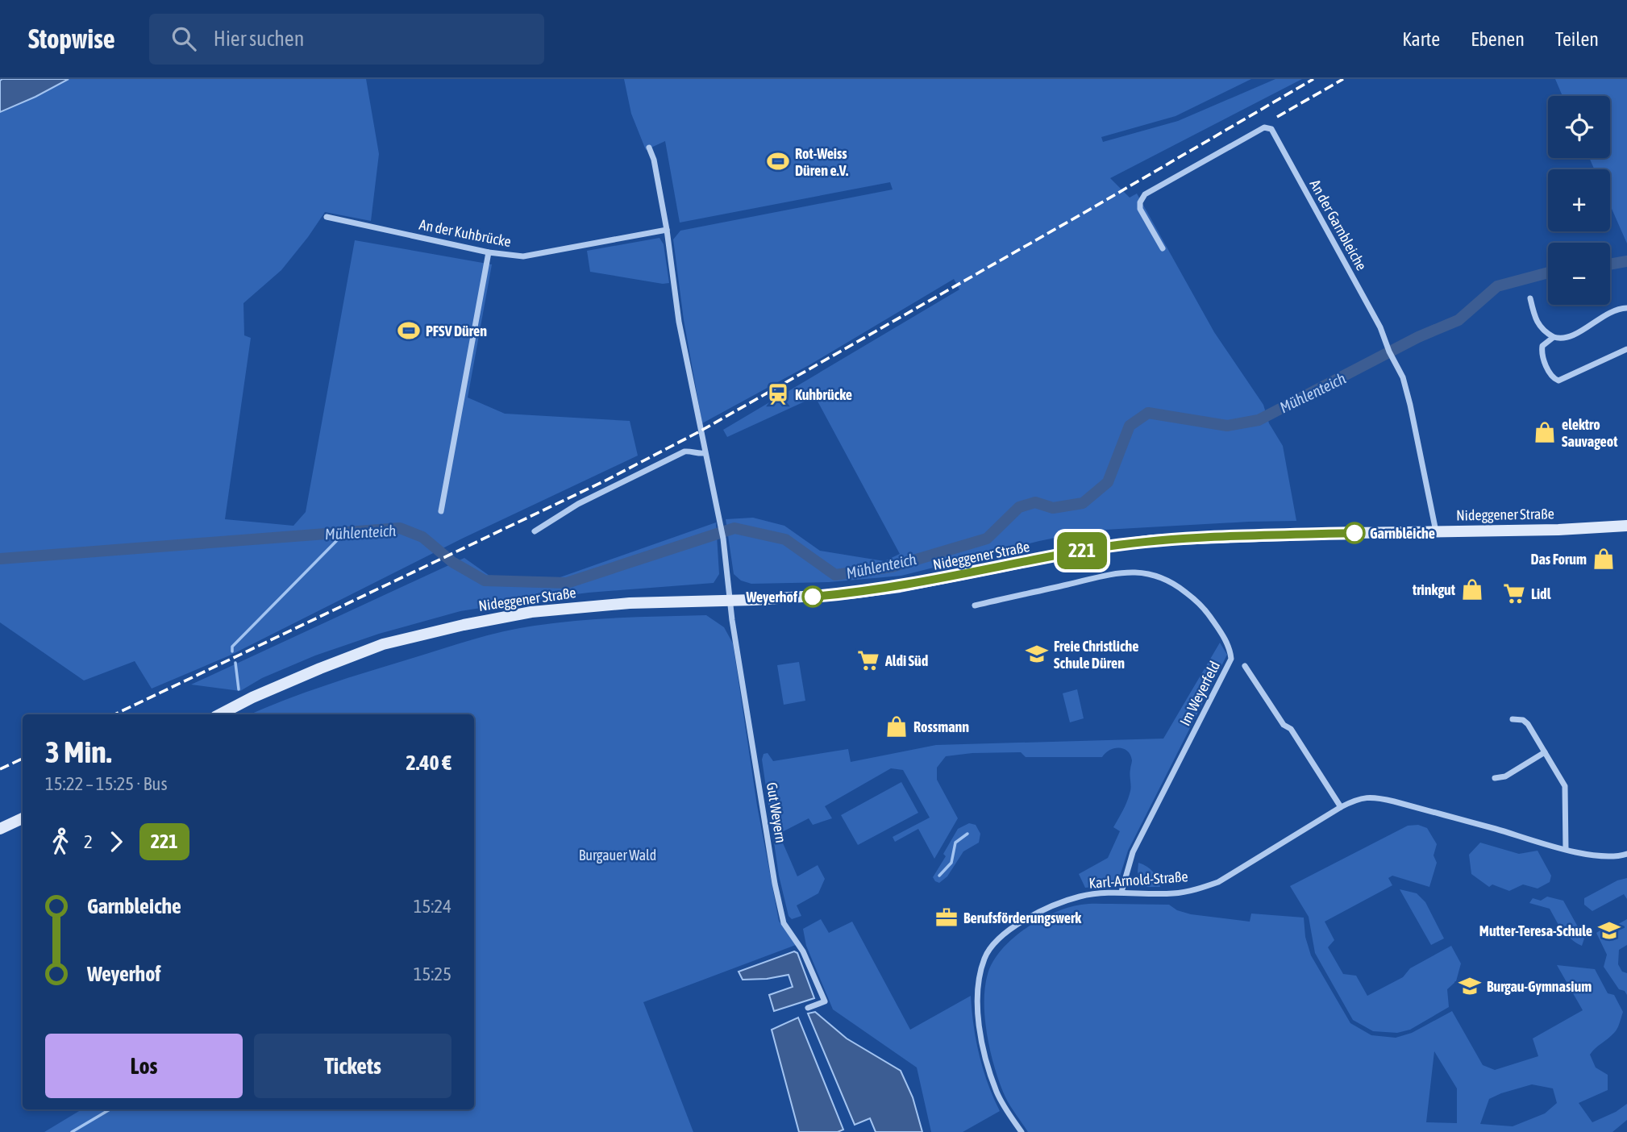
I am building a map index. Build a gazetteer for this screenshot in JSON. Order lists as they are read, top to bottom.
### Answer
{
  "streets": {
    "main road": ["Nideggener Straße"],
    "street": [
      "An der Garnbleiche",
      "An der Kuhbrücke",
      "Im Weyerfeld",
      "Gut Weyern",
      "Karl-Arnold-Straße"
    ]
  },
  "crossings": [
    ["An der Garnbleiche", "Nideggener Straße"],
    ["Nideggener Straße", "Gut Weyern"],
    ["Im Weyerfeld", "Karl-Arnold-Straße"]
  ],
  "water": ["Mühlenteich"],
  "parks": ["Burgauer Wald"],
  "places": {
    "sports": ["Rot-Weiss Düren e.V.", "PFSV Düren"],
    "station": ["Kuhbrücke"],
    "shop": [
      "elektro Sauvageot",
      "Das Forum",
      "trinkgut",
      "Rossmann"
    ],
    "other": ["Garnbleiche", "Weyerhof"],
    "supermarket": ["Lidl", "Aldi Süd"],
    "school or university": ["Freie Christliche Schule Düren", "Mutter-Teresa-Schule", "Burgau-Gymnasium"],
    "office": ["Berufsförderungswerk"]
  },
  "lines": ["bus line 221"],
  "page": {
    "header": "Stopwise",
    "search": "Hier suchen",
    "nav": ["Karte", "Ebenen", "Teilen"],
    "on_map": "221",
    "map_buttons": ["+", "−"],
    "heading": ["3 Min.", "15:22 – 15:25 · Bus", "2.40 €"],
    "legs": ["2", "221"],
    "list": [
      {
        "name": "Garnbleiche",
        "value": "15:24"
      },
      {
        "name": "Weyerhof",
        "value": "15:25"
      }
    ],
    "buttons": ["Los", "Tickets"]
  }
}
